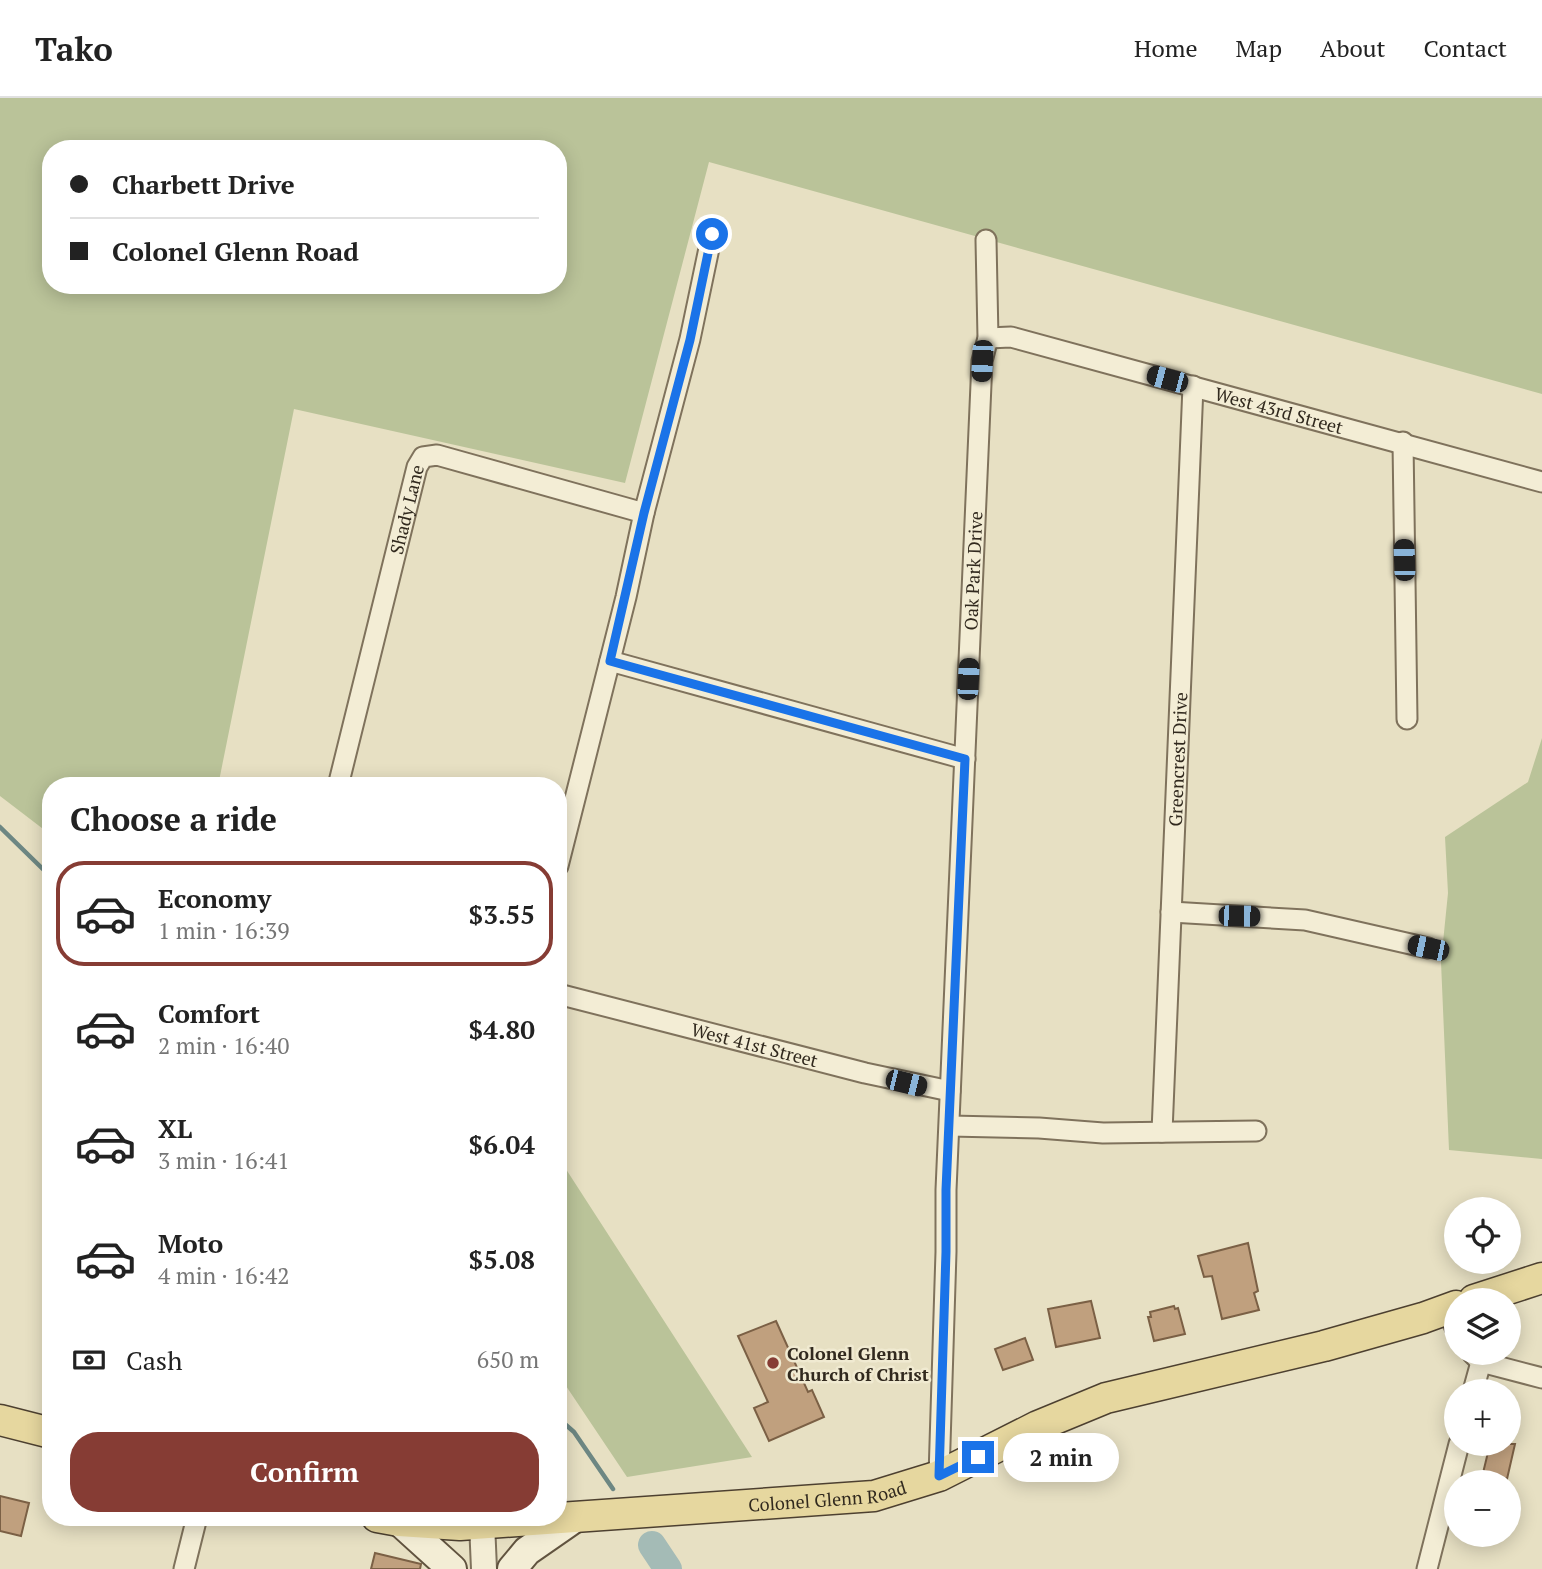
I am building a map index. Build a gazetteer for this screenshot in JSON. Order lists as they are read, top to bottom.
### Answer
{
  "streets": {
    "main road": ["Colonel Glenn Road"],
    "street": [
      "West 43rd Street",
      "Shady Lane",
      "Oak Park Drive",
      "Greencrest Drive",
      "West 41st Street"
    ]
  },
  "crossings": [
    ["West 43rd Street", "Oak Park Drive"],
    ["West 43rd Street", "Greencrest Drive"],
    ["Oak Park Drive", "West 41st Street"],
    ["Oak Park Drive", "Colonel Glenn Road"]
  ],
  "places": ["Colonel Glenn Church of Christ"],
  "page": {
    "header": "Tako",
    "nav": [
      "Home",
      "Map",
      "About",
      "Contact"
    ],
    "banner": ["Charbett Drive", "Colonel Glenn Road"],
    "heading": "Choose a ride",
    "list": [
      {
        "name": "Economy",
        "note": "1 min · 16:39",
        "value": "$3.55"
      },
      {
        "name": "Comfort",
        "note": "2 min · 16:40",
        "value": "$4.80"
      },
      {
        "name": "XL",
        "note": "3 min · 16:41",
        "value": "$6.04"
      },
      {
        "name": "Moto",
        "note": "4 min · 16:42",
        "value": "$5.08"
      }
    ],
    "map_buttons": ["+", "−"],
    "pay": ["Cash", "650 m"],
    "buttons": "Confirm",
    "bubble": "2 min"
  }
}
